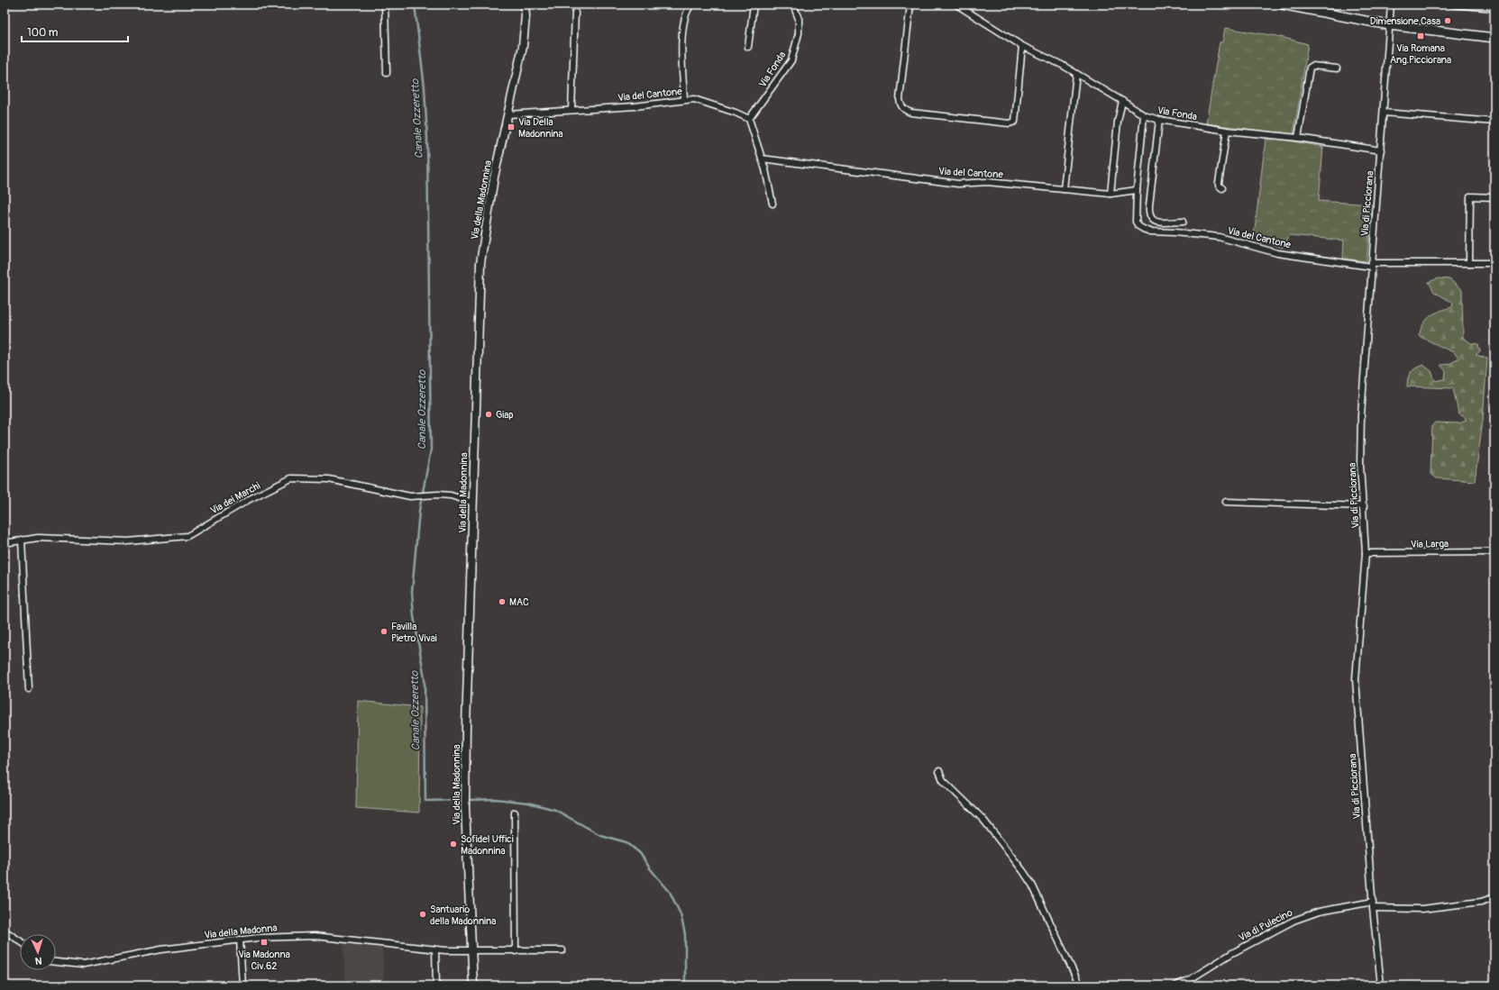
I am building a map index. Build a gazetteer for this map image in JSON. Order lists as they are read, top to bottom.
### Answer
{
  "streets": {
    "street": [
      "Via Fonda",
      "Via del Cantone",
      "Via della Madonnina",
      "Via di Picciorana",
      "Via dei Marchi",
      "Via Larga",
      "Via di Pulecino",
      "Via della Madonna"
    ]
  },
  "crossings": [
    ["Via Fonda", "Via del Cantone"],
    ["Via Fonda", "Via di Picciorana"],
    ["Via del Cantone", "Via della Madonnina"],
    ["Via del Cantone", "Via di Picciorana"],
    ["Via della Madonnina", "Via dei Marchi"],
    ["Via della Madonnina", "Via della Madonna"],
    ["Via di Picciorana", "Via Larga"],
    ["Via di Picciorana", "Via di Pulecino"]
  ],
  "water": ["Canale Ozzeretto"],
  "places": {
    "other": [
      "Dimensione Casa",
      "Giap",
      "MAC",
      "Favilla Pietro Vivai",
      "Sofidel Uffici Madonnina",
      "Santuario della Madonnina"
    ],
    "transit": ["Via Romana Ang.Picciorana", "Via Della Madonnina", "Via Madonna Civ.62"]
  },
  "scale_bar": "100 m",
  "north": "bottom"
}
